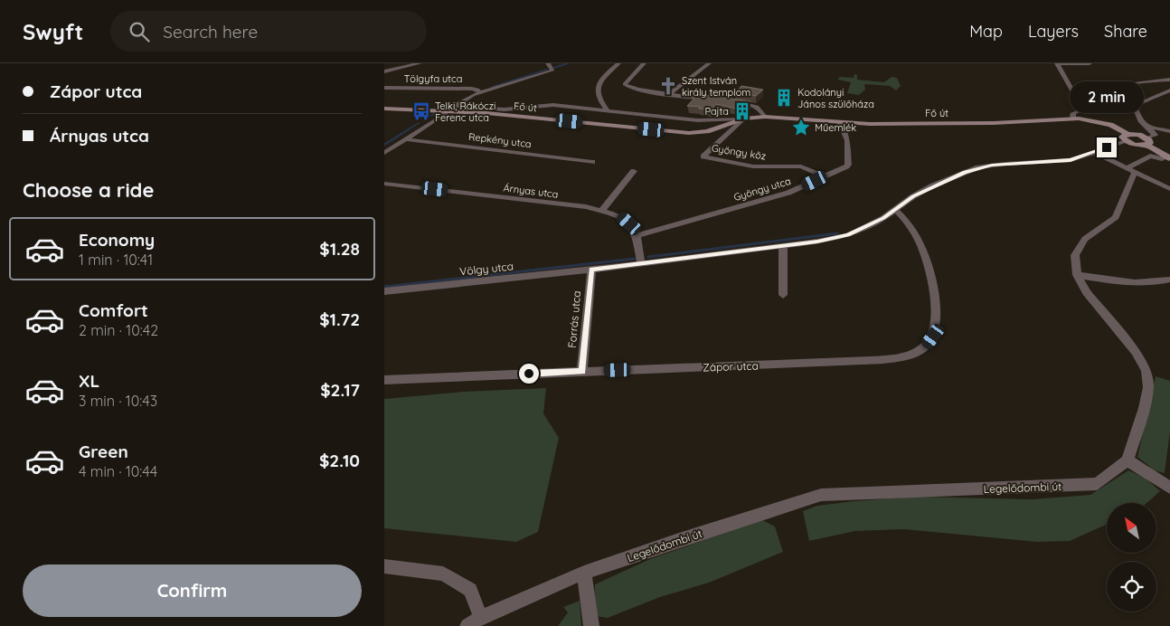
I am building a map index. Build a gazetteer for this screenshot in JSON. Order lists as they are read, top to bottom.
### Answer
{
  "streets": {
    "main road": ["Fő út"],
    "street": [
      "Tölgyfa utca",
      "Repkény utca",
      "Gyöngy köz",
      "Gyöngy utca",
      "Árnyas utca",
      "Völgy utca",
      "Forrás utca",
      "Zápor utca",
      "Legelődombi út"
    ]
  },
  "crossings": [
    ["Fő út", "Gyöngy köz"],
    ["Fő út", "Gyöngy utca"],
    ["Gyöngy köz", "Gyöngy utca"],
    ["Gyöngy utca", "Árnyas utca"],
    ["Völgy utca", "Forrás utca"],
    ["Forrás utca", "Zápor utca"]
  ],
  "places": {
    "church": ["Szent István király templom"],
    "building": ["Kodolányi János szülőháza", "Pajta"],
    "bus stop": ["Telki, Rákóczi Ferenc utca"],
    "place": ["Műemlék"]
  },
  "north": "top left",
  "page": {
    "header": "Swyft",
    "search": "Search here",
    "nav": ["Map", "Layers", "Share"],
    "banner": ["Zápor utca", "Árnyas utca"],
    "bubble": "2 min",
    "heading": "Choose a ride",
    "list": [
      {
        "name": "Economy",
        "note": "1 min · 10:41",
        "value": "$1.28"
      },
      {
        "name": "Comfort",
        "note": "2 min · 10:42",
        "value": "$1.72"
      },
      {
        "name": "XL",
        "note": "3 min · 10:43",
        "value": "$2.17"
      },
      {
        "name": "Green",
        "note": "4 min · 10:44",
        "value": "$2.10"
      }
    ],
    "buttons": "Confirm"
  }
}
